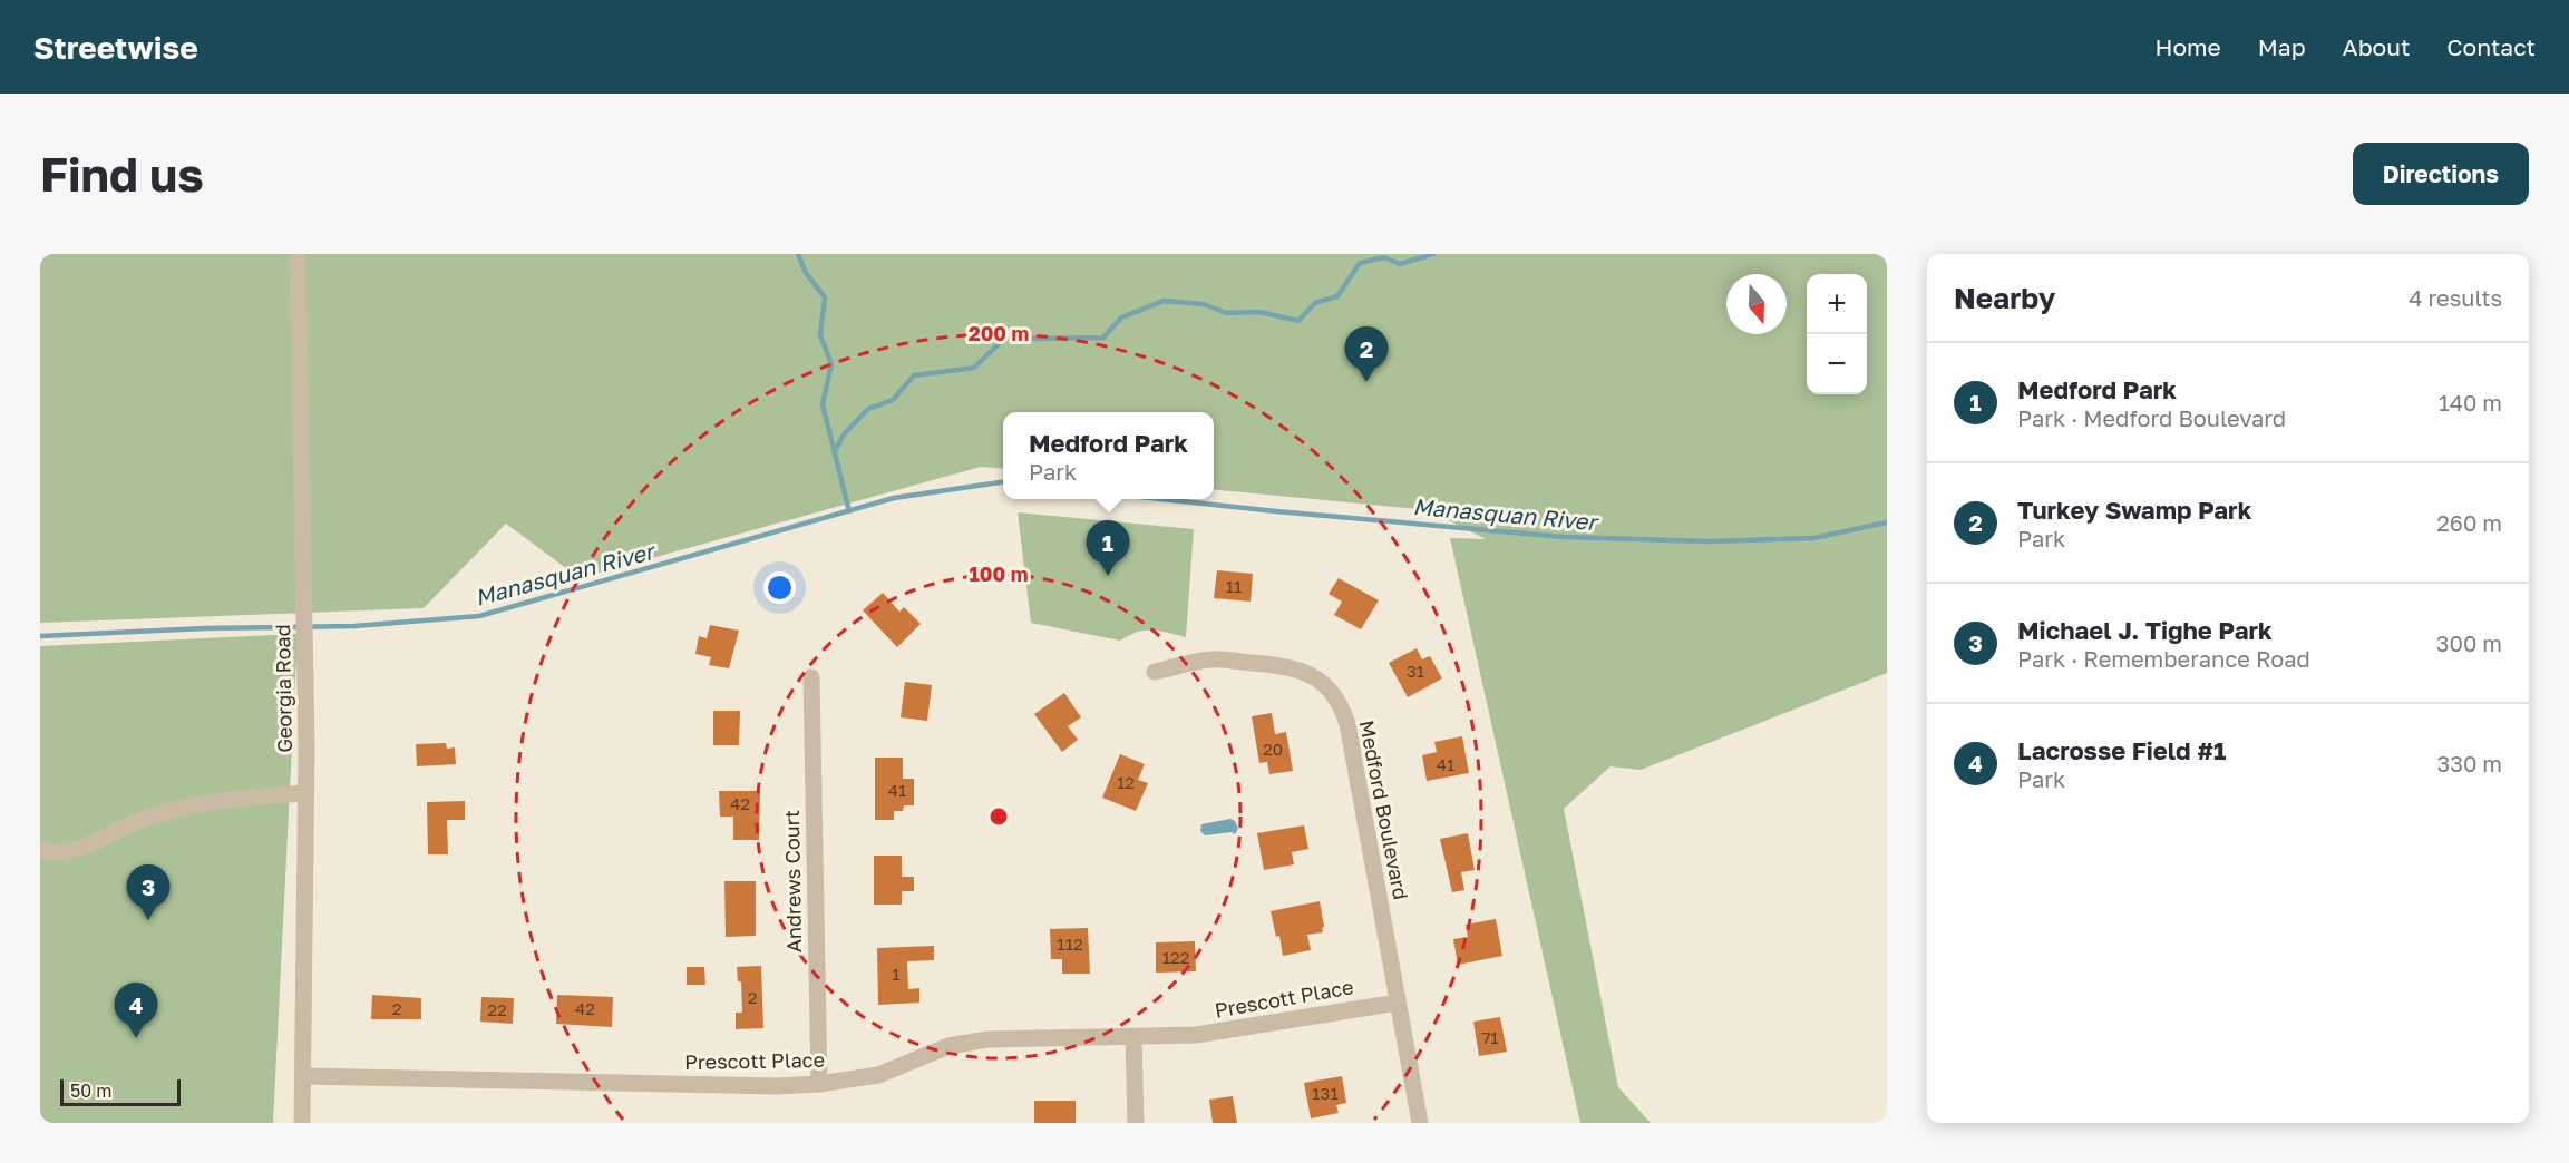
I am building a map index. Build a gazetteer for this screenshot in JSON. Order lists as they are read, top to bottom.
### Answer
{
  "streets": {
    "street": [
      "Georgia Road",
      "Medford Boulevard",
      "Andrews Court",
      "Prescott Place"
    ]
  },
  "crossings": [
    ["Georgia Road", "Prescott Place"],
    ["Medford Boulevard", "Prescott Place"],
    ["Andrews Court", "Prescott Place"]
  ],
  "water": ["Manasquan River"],
  "house_numbers": [
    "11",
    "31",
    "20",
    "41",
    "12",
    "41",
    "42",
    "112",
    "122",
    "1",
    "2",
    "2",
    "42",
    "22",
    "71",
    "131"
  ],
  "scale_bar": "50 m",
  "north": "bottom",
  "page": {
    "header": "Streetwise",
    "nav": [
      "Home",
      "Map",
      "About",
      "Contact"
    ],
    "buttons": "Directions",
    "title": "Find us",
    "heading": ["Nearby", "4 results"],
    "map_buttons": ["+", "−"],
    "pins": [
      "2",
      "1",
      "3",
      "4"
    ],
    "list": [
      {
        "mark": "1",
        "name": "Medford Park",
        "note": "Park · Medford Boulevard",
        "value": "140 m"
      },
      {
        "mark": "2",
        "name": "Turkey Swamp Park",
        "note": "Park",
        "value": "260 m"
      },
      {
        "mark": "3",
        "name": "Michael J. Tighe Park",
        "note": "Park · Rememberance Road",
        "value": "300 m"
      },
      {
        "mark": "4",
        "name": "Lacrosse Field #1",
        "note": "Park",
        "value": "330 m"
      }
    ],
    "popup": ["Medford Park", "Park"],
    "scale": "50 m"
  },
  "rings": ["200 m", "100 m"]
}
